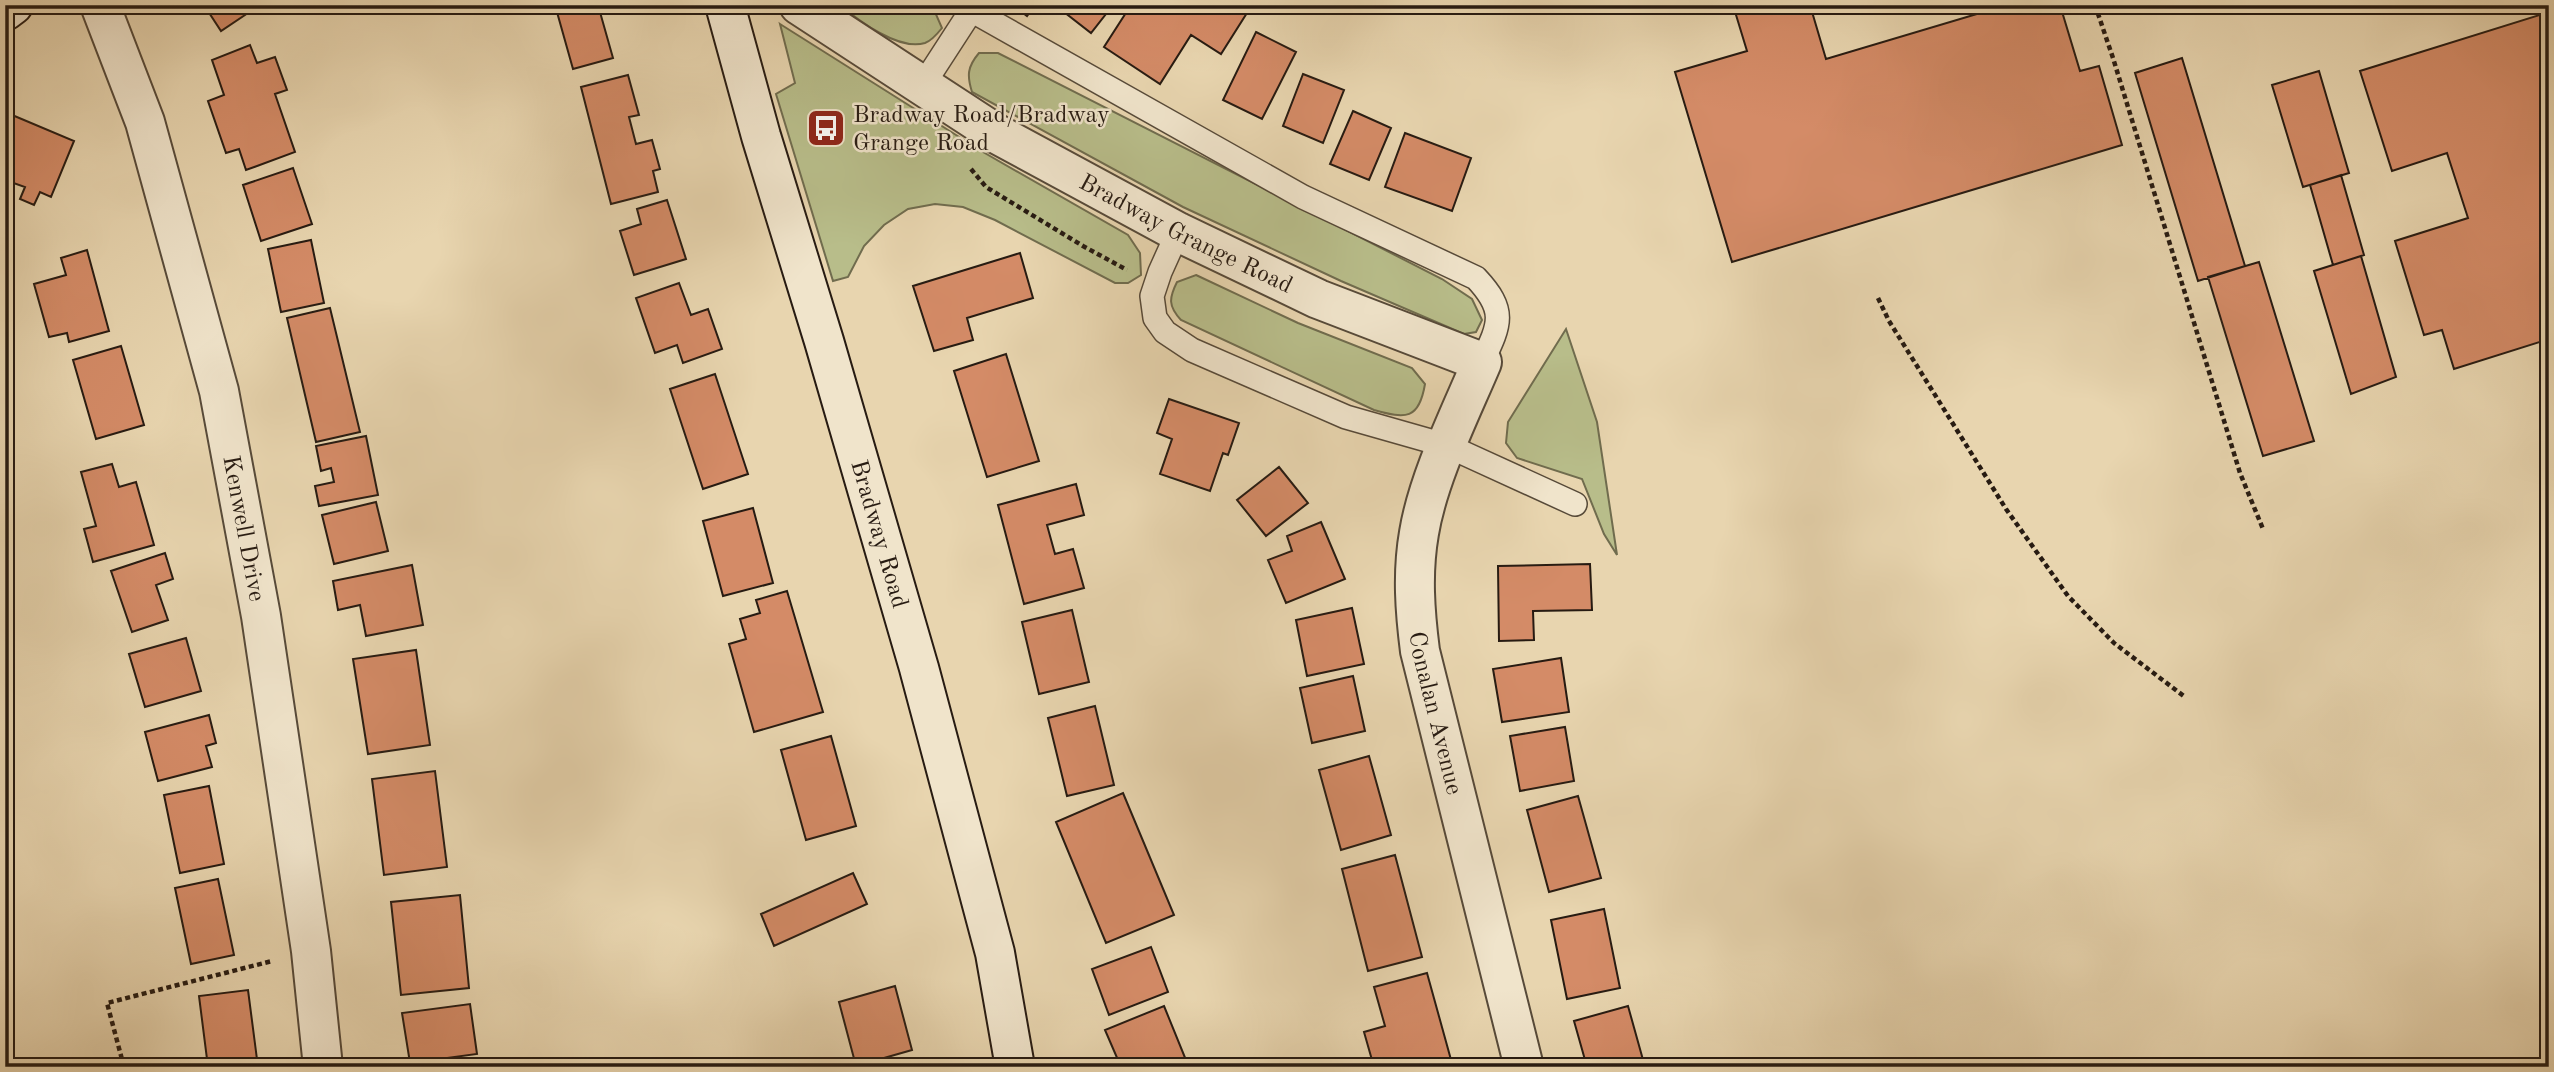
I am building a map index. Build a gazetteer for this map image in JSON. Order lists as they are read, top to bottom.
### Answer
{
  "streets": {
    "street": [
      "Bradway Grange Road",
      "Kenwell Drive",
      "Bradway Road",
      "Conalan Avenue"
    ]
  },
  "crossings": [
    ["Bradway Grange Road", "Conalan Avenue"]
  ],
  "places": {
    "bus stop": ["Bradway Road/Bradway Grange Road"]
  }
}
